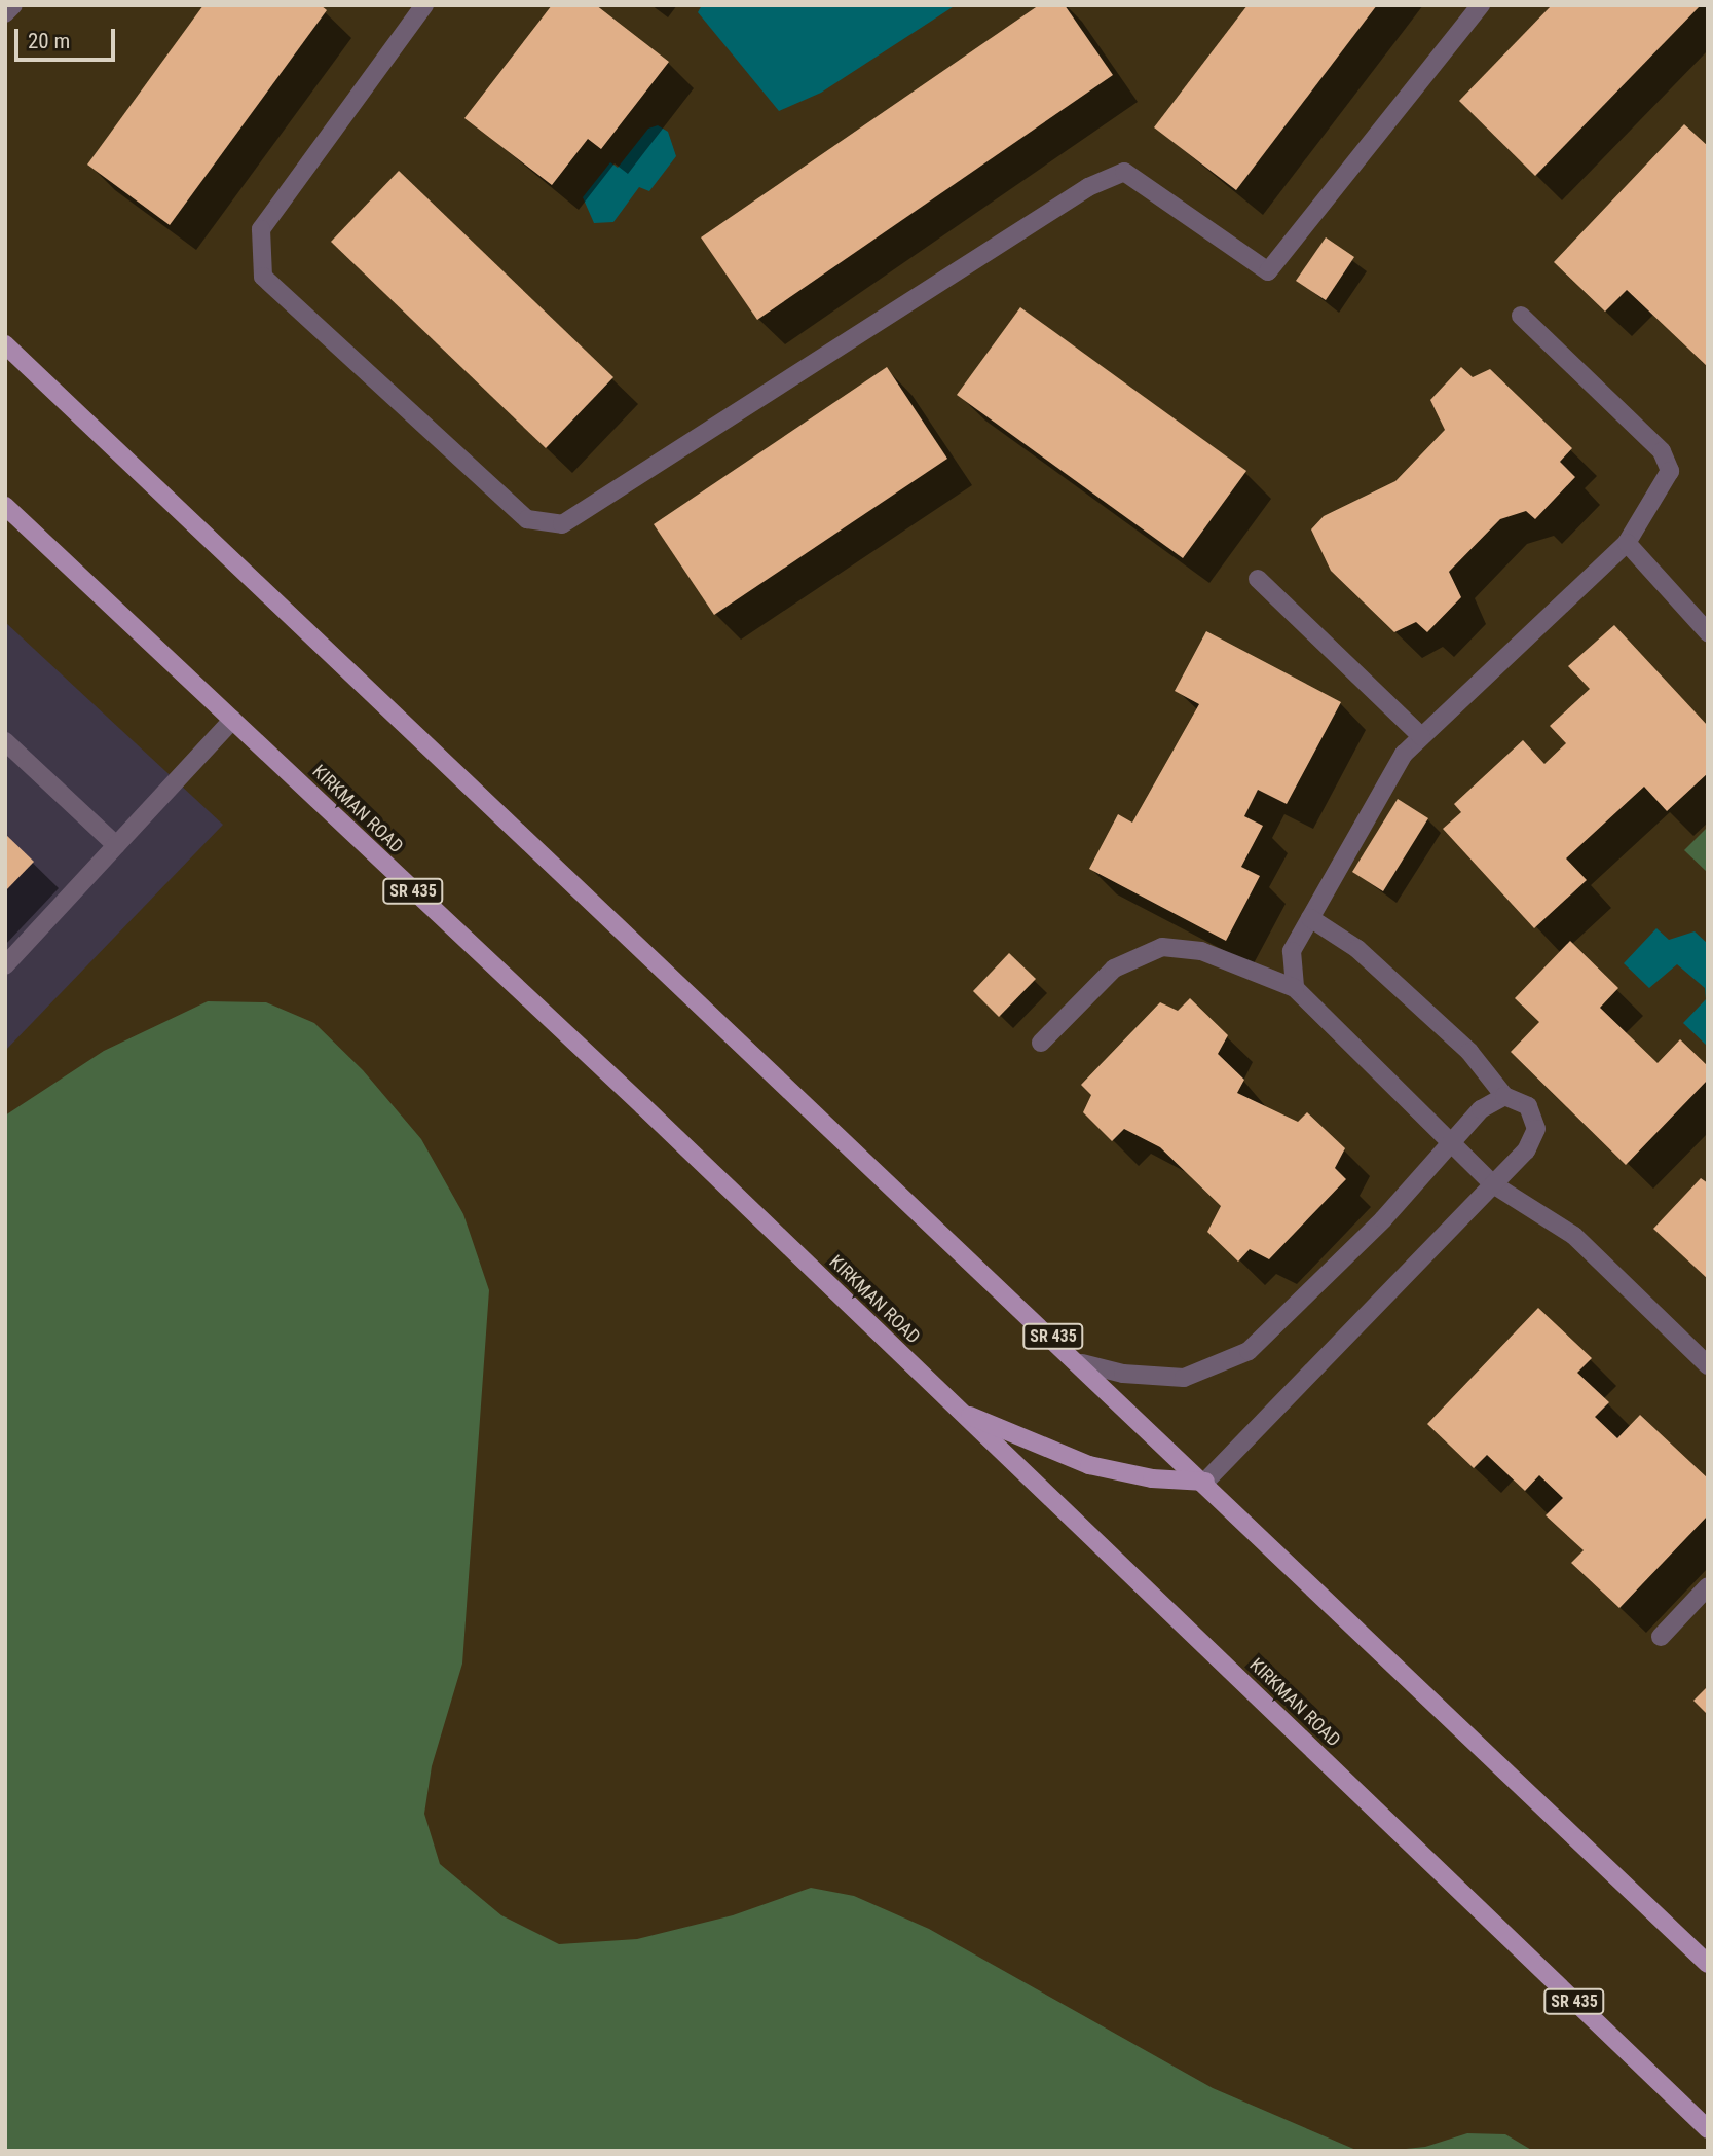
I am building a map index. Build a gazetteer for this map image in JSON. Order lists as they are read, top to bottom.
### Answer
{
  "streets": {
    "main road": ["KIRKMAN ROAD", "SR 435"]
  },
  "scale_bar": "20 m"
}
